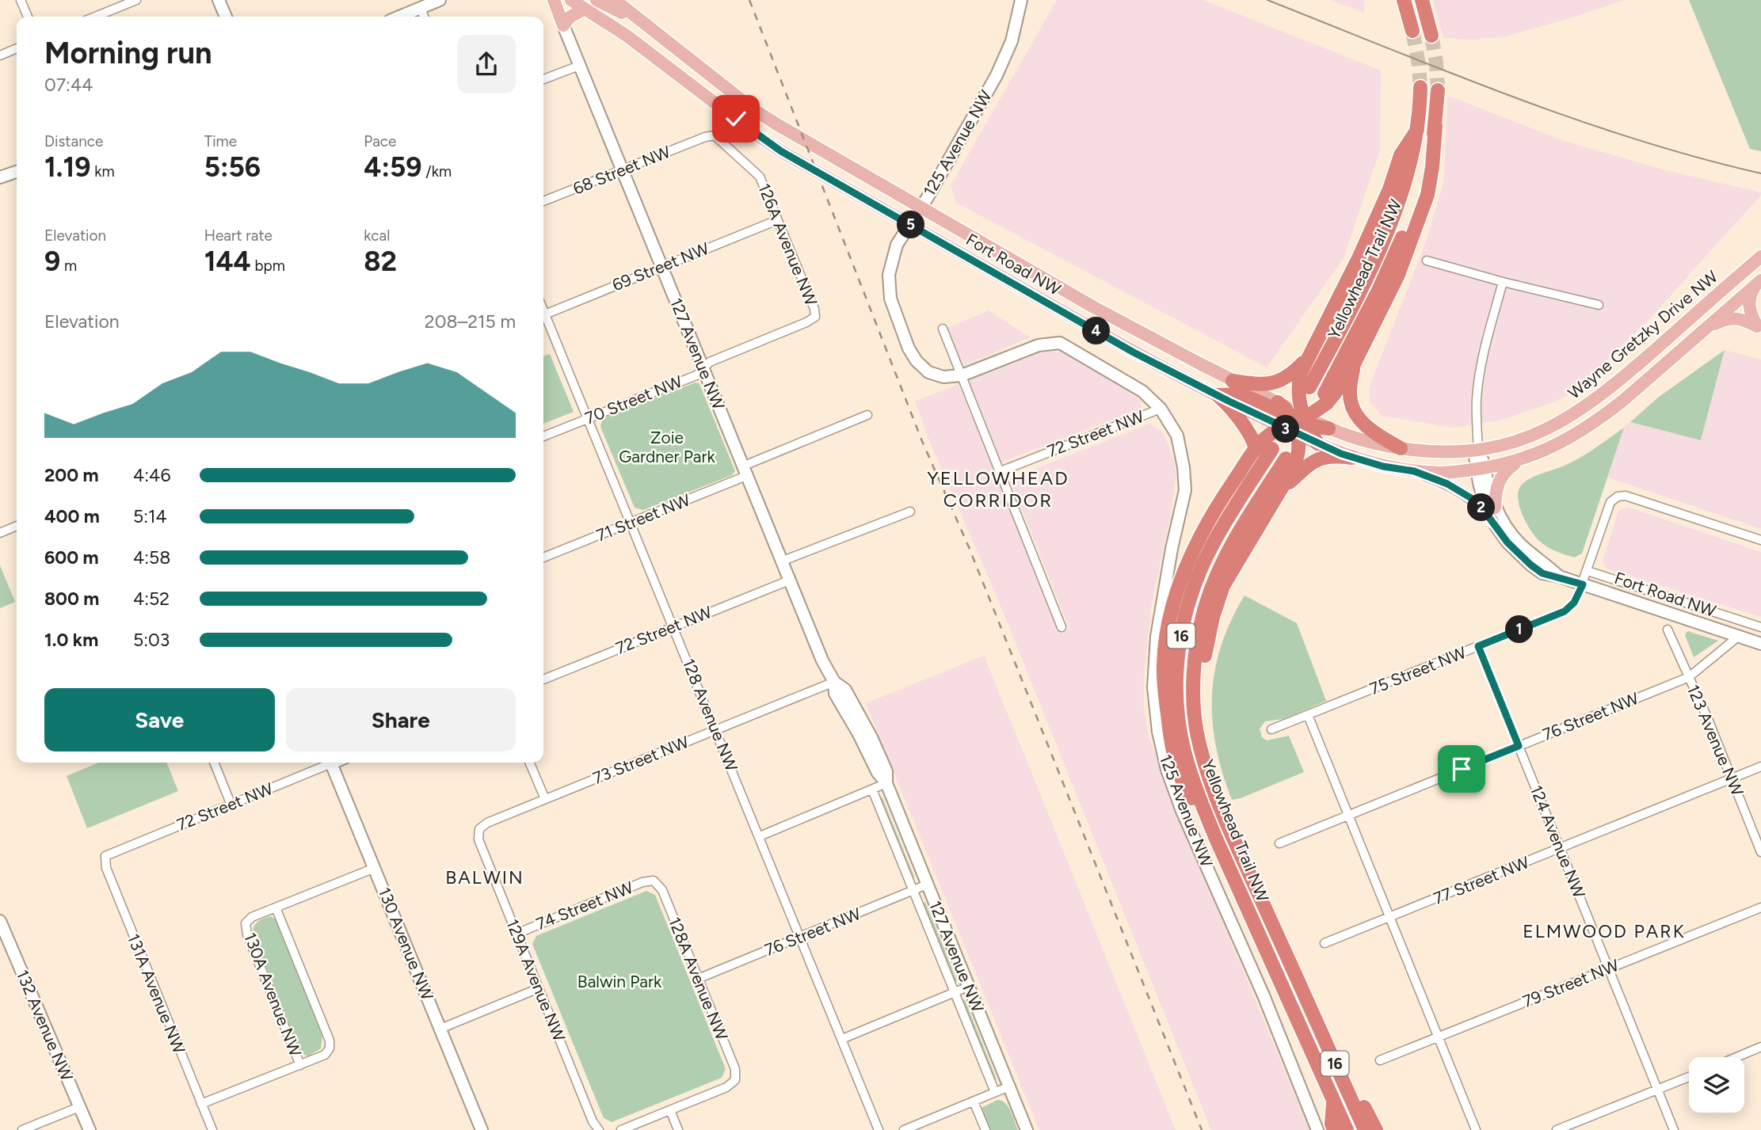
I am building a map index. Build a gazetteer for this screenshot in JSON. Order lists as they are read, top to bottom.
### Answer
{
  "streets": {
    "highway": ["Yellowhead Trail NW", "16"],
    "main road": ["Fort Road NW", "Wayne Gretzky Drive NW"],
    "street": [
      "125 Avenue NW",
      "68 Street NW",
      "126A Avenue NW",
      "69 Street NW",
      "127 Avenue NW",
      "70 Street NW",
      "72 Street NW",
      "71 Street NW",
      "75 Street NW",
      "128 Avenue NW",
      "76 Street NW",
      "123 Avenue NW",
      "73 Street NW",
      "124 Avenue NW",
      "77 Street NW",
      "74 Street NW",
      "130 Avenue NW",
      "128A Avenue NW",
      "129A Avenue NW",
      "79 Street NW",
      "131A Avenue NW",
      "130A Avenue NW",
      "132 Avenue NW"
    ]
  },
  "crossings": [
    ["125 Avenue NW", "Fort Road NW"],
    ["125 Avenue NW", "72 Street NW"],
    ["68 Street NW", "126A Avenue NW"],
    ["68 Street NW", "127 Avenue NW"],
    ["126A Avenue NW", "69 Street NW"],
    ["126A Avenue NW", "70 Street NW"],
    ["Fort Road NW", "Wayne Gretzky Drive NW"],
    ["Fort Road NW", "75 Street NW"],
    ["Fort Road NW", "76 Street NW"],
    ["69 Street NW", "127 Avenue NW"],
    ["69 Street NW", "128 Avenue NW"],
    ["127 Avenue NW", "70 Street NW"],
    ["127 Avenue NW", "72 Street NW"],
    ["127 Avenue NW", "71 Street NW"],
    ["127 Avenue NW", "76 Street NW"],
    ["127 Avenue NW", "73 Street NW"],
    ["70 Street NW", "128 Avenue NW"],
    ["72 Street NW", "128 Avenue NW"],
    ["72 Street NW", "131A Avenue NW"],
    ["71 Street NW", "128 Avenue NW"],
    ["75 Street NW", "124 Avenue NW"],
    ["128 Avenue NW", "76 Street NW"],
    ["128 Avenue NW", "73 Street NW"],
    ["76 Street NW", "123 Avenue NW"],
    ["76 Street NW", "124 Avenue NW"],
    ["76 Street NW", "128A Avenue NW"],
    ["123 Avenue NW", "77 Street NW"],
    ["73 Street NW", "129A Avenue NW"],
    ["124 Avenue NW", "77 Street NW"],
    ["124 Avenue NW", "79 Street NW"],
    ["74 Street NW", "128A Avenue NW"],
    ["74 Street NW", "129A Avenue NW"]
  ],
  "districts": ["YELLOWHEAD CORRIDOR", "BALWIN", "ELMWOOD PARK"],
  "parks": ["Zoie Gardner Park", "Balwin Park"],
  "page": {
    "heading": ["Morning run", "07:44"],
    "stats": [
      ["Distance", "1.19 km"],
      ["Time", "5:56"],
      ["Pace", "4:59 /km"],
      ["Elevation", "9 m"],
      ["Heart rate", "144 bpm"],
      ["kcal", "82"]
    ],
    "pins": [
      "5",
      "4",
      "3",
      "2",
      "1"
    ],
    "chart": ["Elevation", "208–215 m"],
    "list": [
      {
        "name": "200 m",
        "note": "4:46"
      },
      {
        "name": "400 m",
        "note": "5:14"
      },
      {
        "name": "600 m",
        "note": "4:58"
      },
      {
        "name": "800 m",
        "note": "4:52"
      },
      {
        "name": "1.0 km",
        "note": "5:03"
      }
    ],
    "buttons": ["Save", "Share"]
  }
}
